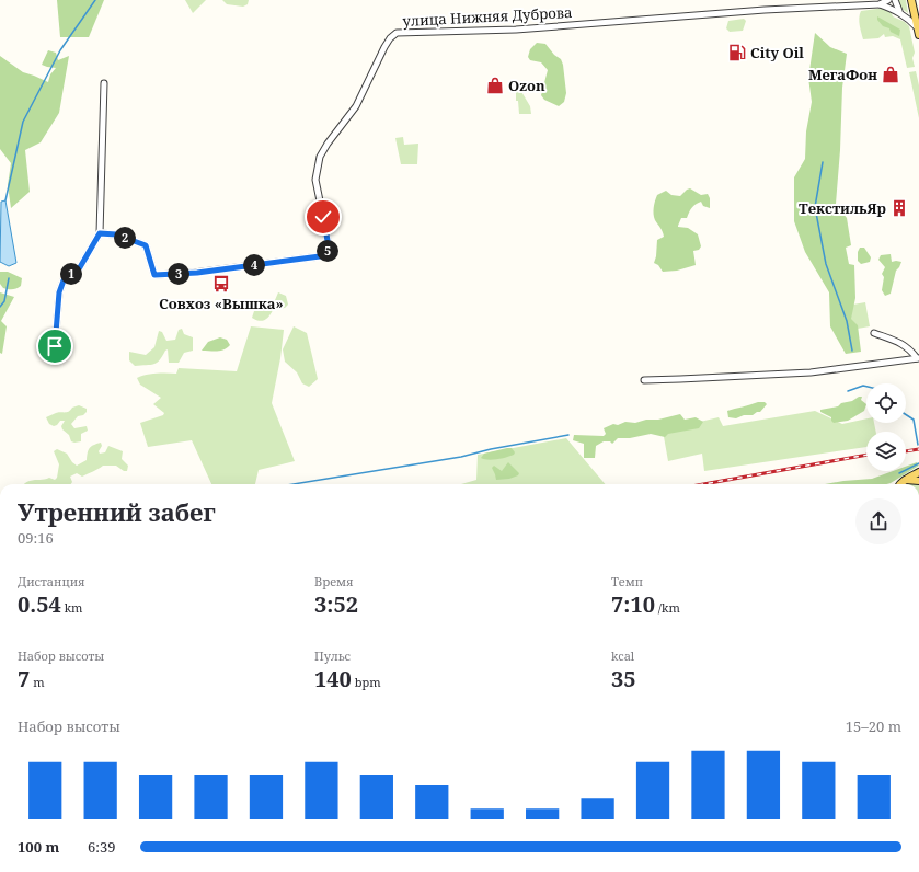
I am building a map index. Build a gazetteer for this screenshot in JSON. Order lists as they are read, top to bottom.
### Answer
{
  "streets": {
    "street": ["улица Нижняя Дуброва"]
  },
  "places": {
    "fuel station": ["City Oil"],
    "shop": ["МегаФон", "Ozon"],
    "building": ["ТекстильЯр"],
    "bus stop": ["Совхоз «Вышка»"]
  },
  "page": {
    "pins": [
      "2",
      "5",
      "4",
      "1",
      "3"
    ],
    "heading": ["Утренний забег", "09:16"],
    "stats": [
      ["Дистанция", "0.54 km"],
      ["Время", "3:52"],
      ["Темп", "7:10 /km"],
      ["Набор высоты", "7 m"],
      ["Пульс", "140 bpm"],
      ["kcal", "35"]
    ],
    "chart": ["Набор высоты", "15–20 m"],
    "list": [
      {
        "name": "100 m",
        "note": "6:39"
      }
    ]
  }
}
